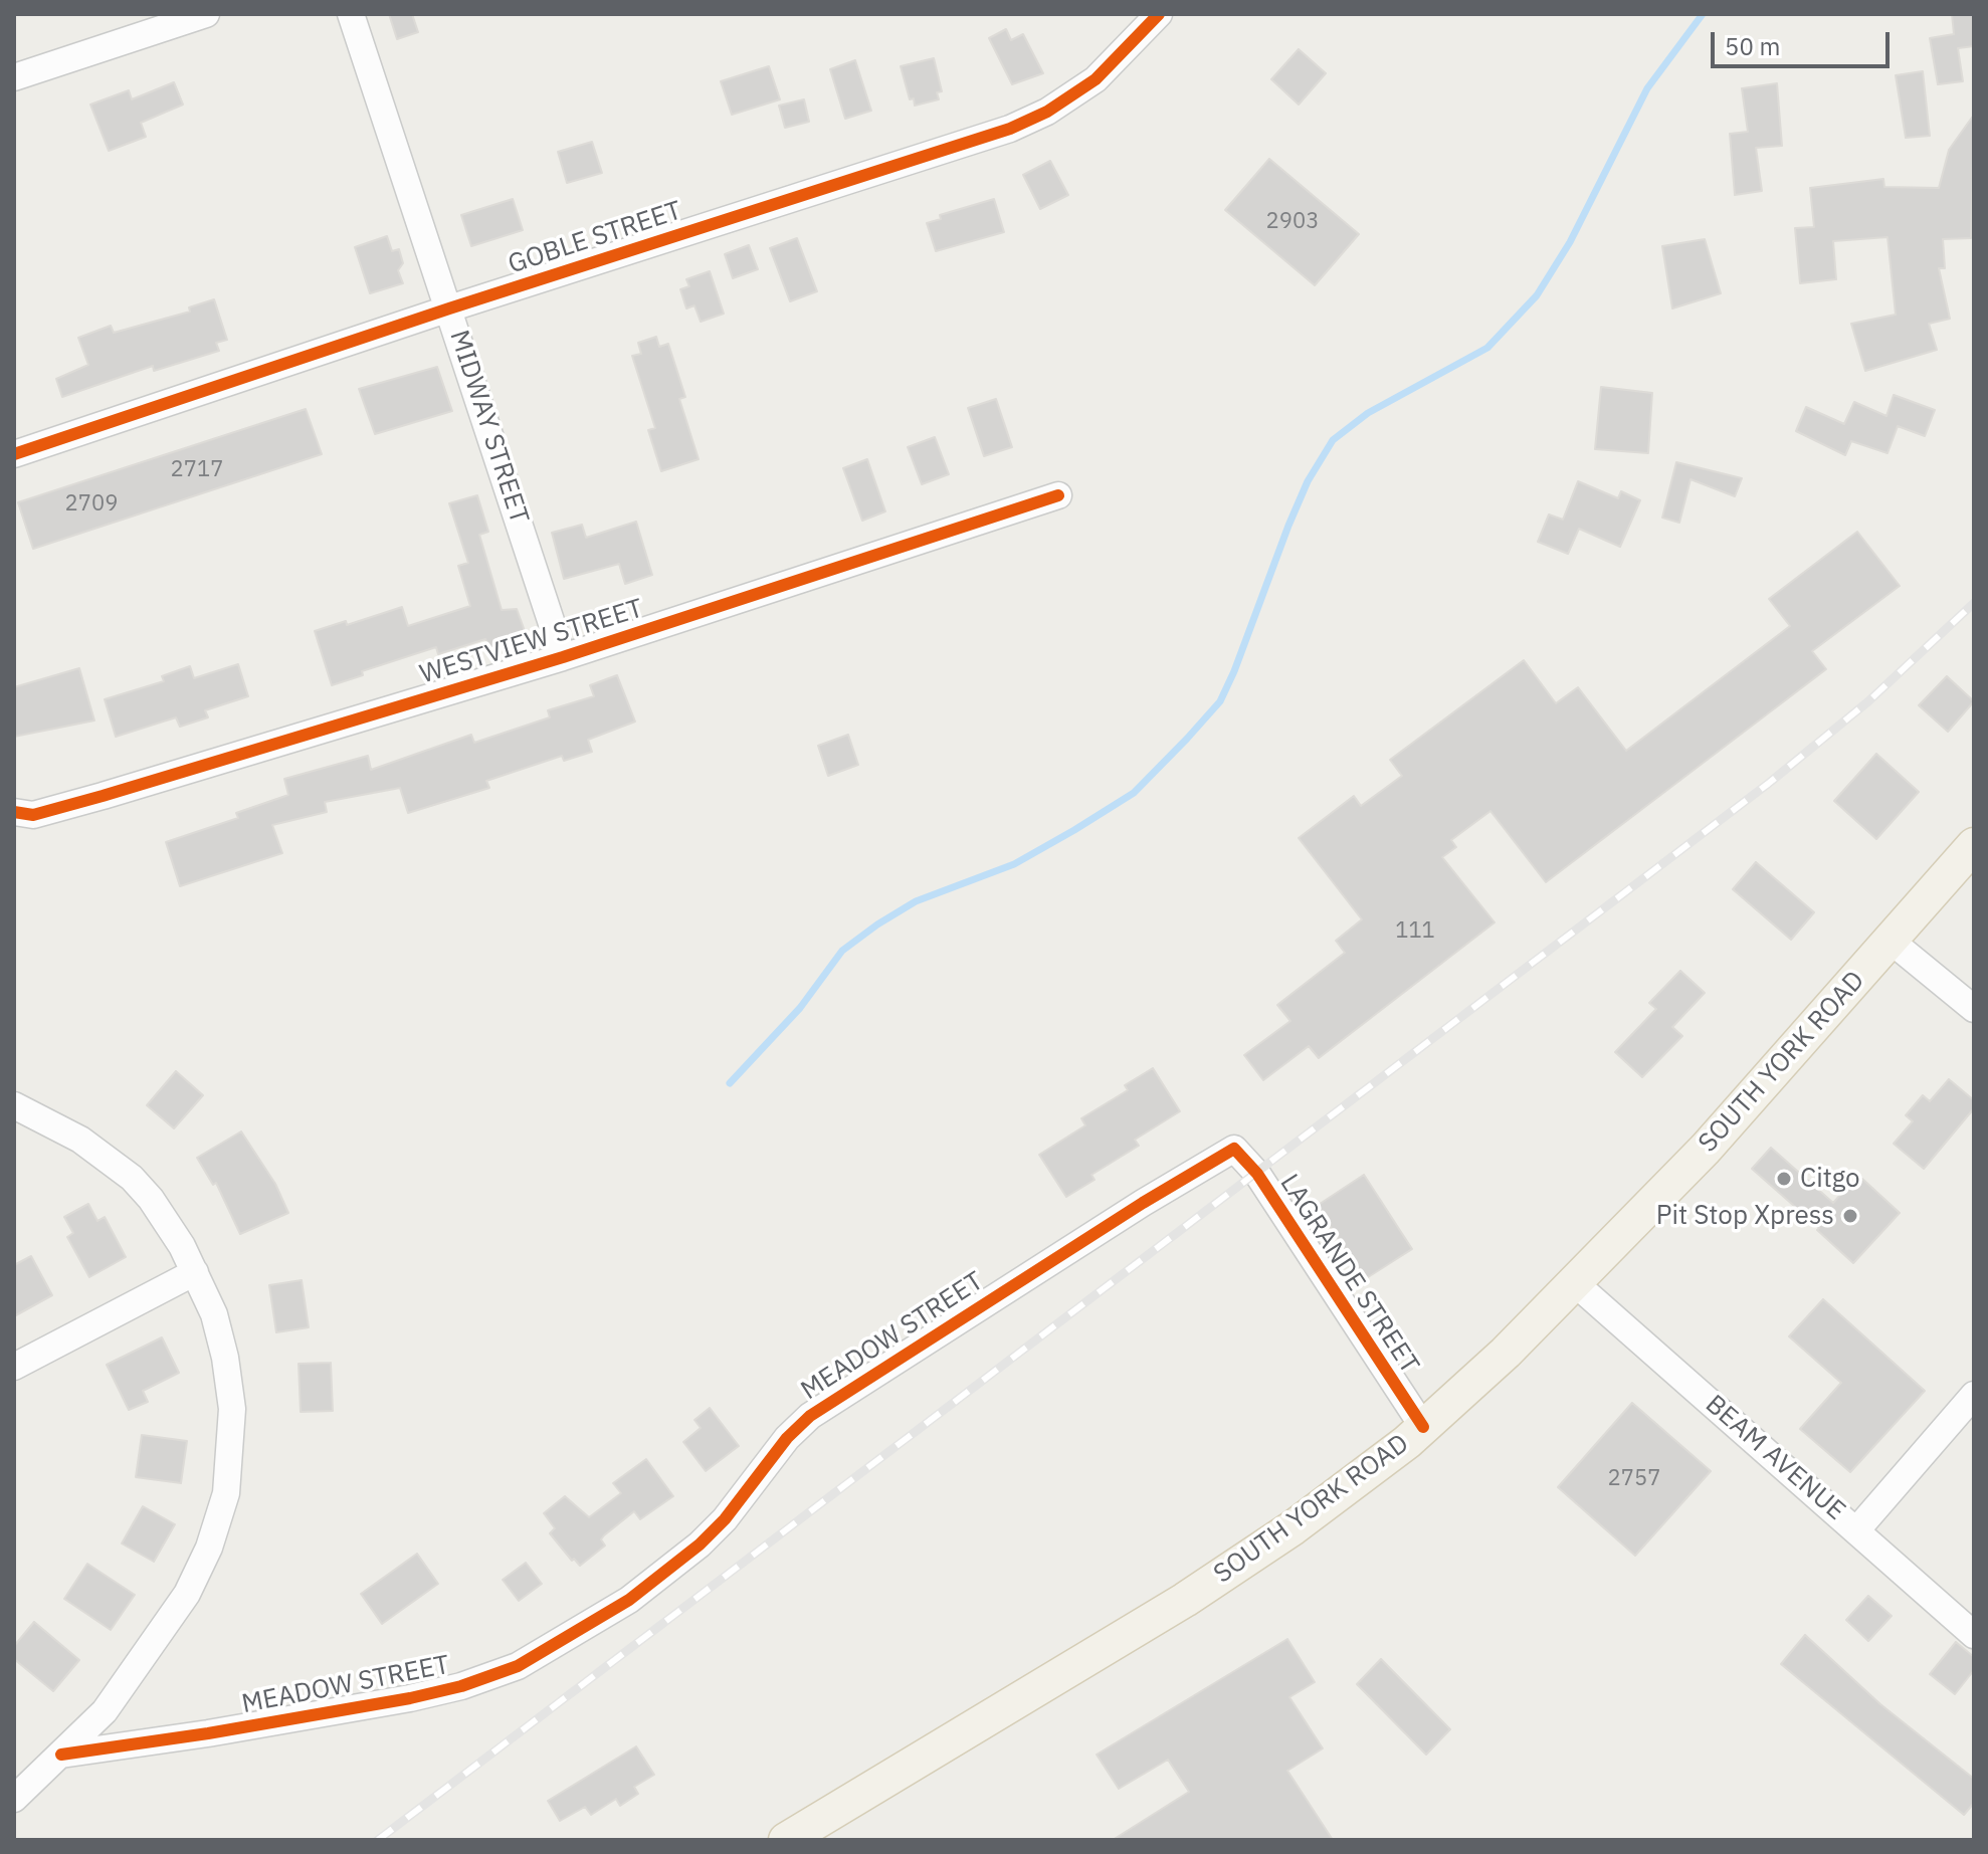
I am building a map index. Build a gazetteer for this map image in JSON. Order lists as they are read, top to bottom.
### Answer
{
  "streets": {
    "main road": ["SOUTH YORK ROAD"],
    "street": [
      "GOBLE STREET",
      "MIDWAY STREET",
      "WESTVIEW STREET",
      "LAGRANDE STREET",
      "MEADOW STREET",
      "BEAM AVENUE"
    ]
  },
  "crossings": [
    ["GOBLE STREET", "MIDWAY STREET"],
    ["MIDWAY STREET", "WESTVIEW STREET"],
    ["SOUTH YORK ROAD", "LAGRANDE STREET"],
    ["SOUTH YORK ROAD", "BEAM AVENUE"],
    ["LAGRANDE STREET", "MEADOW STREET"]
  ],
  "places": ["Citgo", "Pit Stop Xpress"],
  "house_numbers": [
    "2903",
    "2717",
    "2709",
    "111",
    "2757"
  ],
  "scale_bar": "50 m"
}
